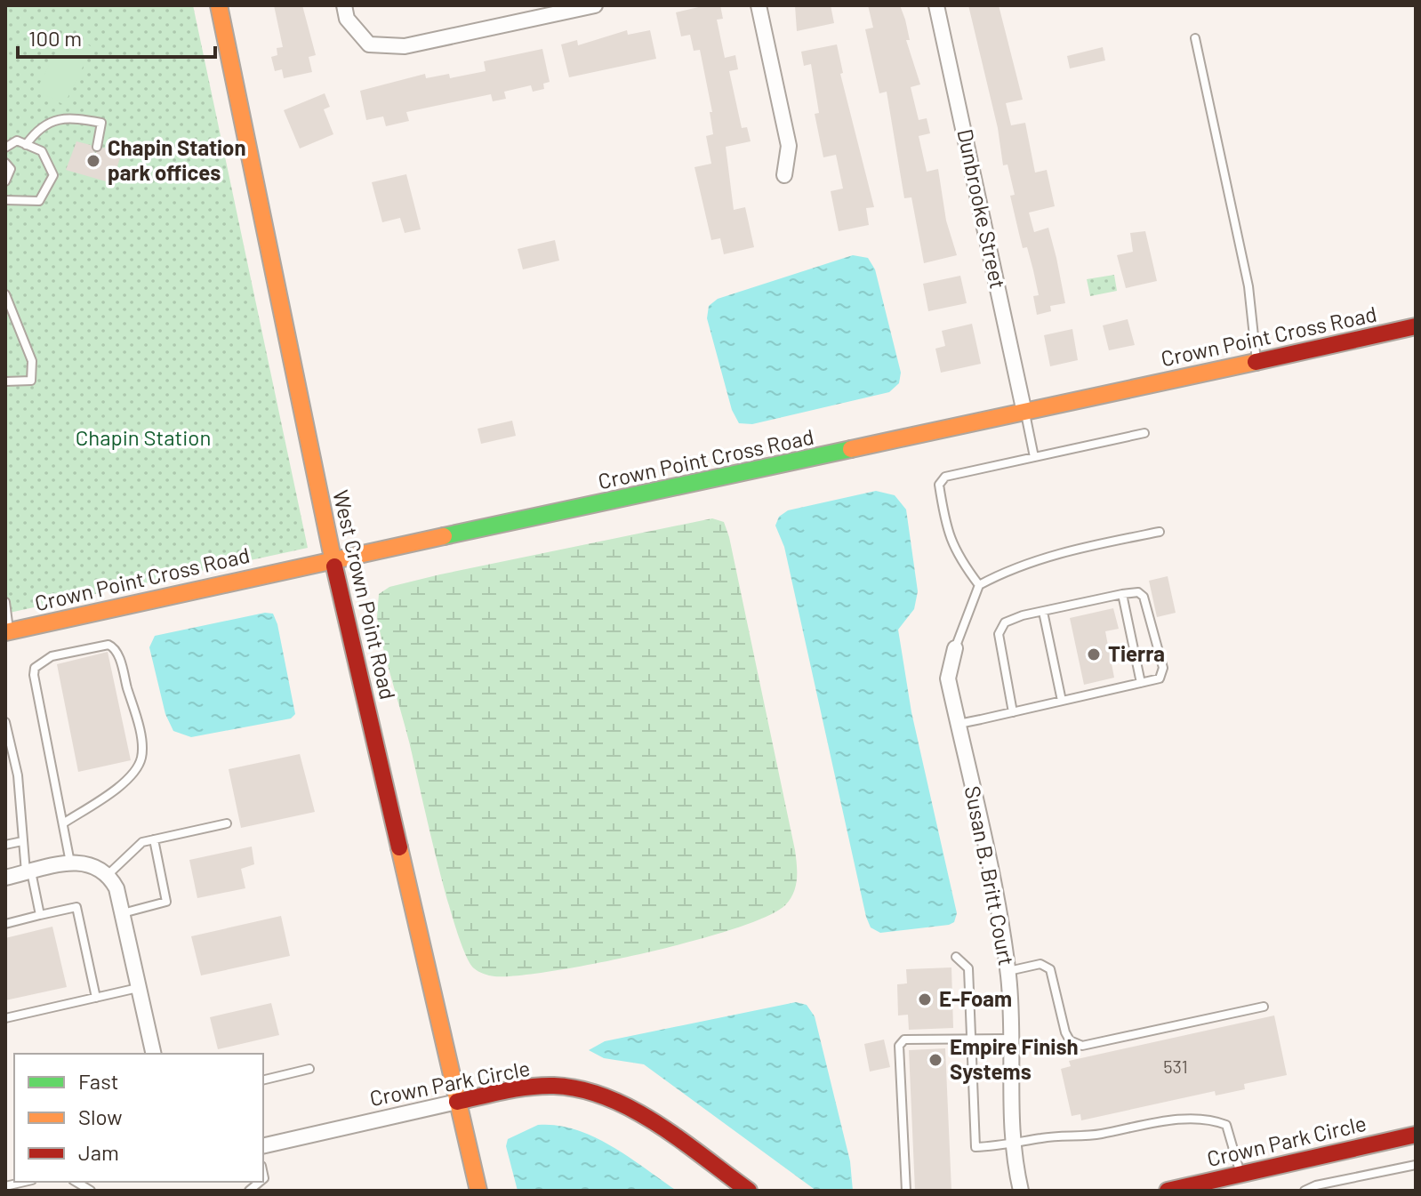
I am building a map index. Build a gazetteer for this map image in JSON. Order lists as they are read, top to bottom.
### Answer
{
  "streets": {
    "street": [
      "Dunbrooke Street",
      "Crown Point Cross Road",
      "West Crown Point Road",
      "Susan B. Britt Court",
      "Crown Park Circle"
    ]
  },
  "crossings": [
    ["Dunbrooke Street", "Crown Point Cross Road"],
    ["Crown Point Cross Road", "West Crown Point Road"],
    ["West Crown Point Road", "Crown Park Circle"]
  ],
  "parks": ["Chapin Station"],
  "places": [
    "Chapin Station park offices",
    "Tierra",
    "E-Foam",
    "Empire Finish Systems"
  ],
  "house_numbers": ["531"],
  "legend": ["Fast", "Slow", "Jam"],
  "scale_bar": "100 m"
}
